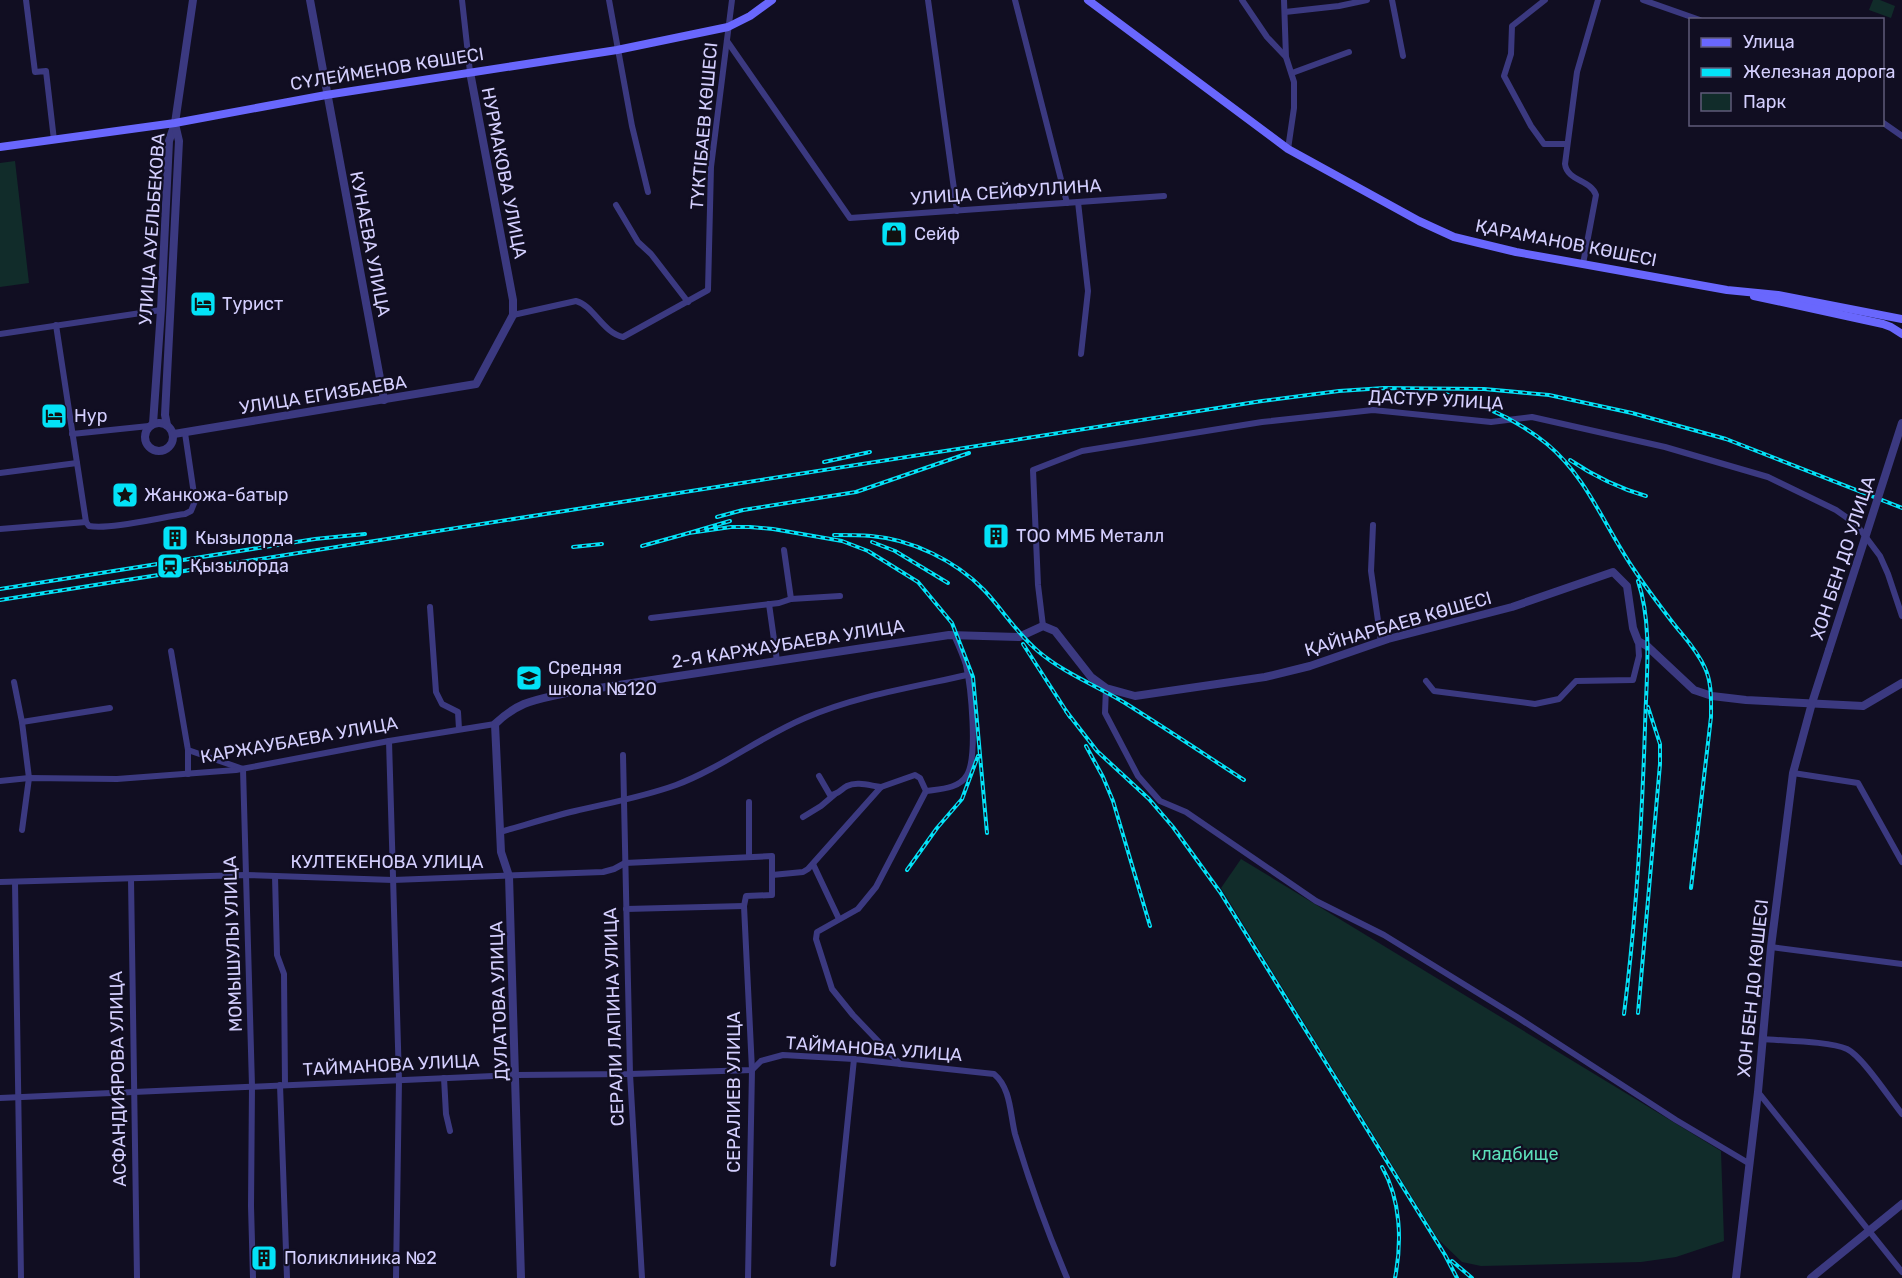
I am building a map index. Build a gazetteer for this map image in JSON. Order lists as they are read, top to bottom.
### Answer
{
  "streets": {
    "main road": ["СҮЛЕЙМЕНОВ КӨШЕСІ", "ҚАРАМАНОВ КӨШЕСІ"],
    "street": [
      "ТҮКТІБАЕВ КӨШЕСІ",
      "НУРМАКОВА УЛИЦА",
      "УЛИЦА СЕЙФУЛЛИНА",
      "УЛИЦА АУЕЛЬБЕКОВА",
      "КУНАЕВА УЛИЦА",
      "УЛИЦА ЕГИЗБАЕВА",
      "ДАСТУР УЛИЦА",
      "ХОН БЕН ДО УЛИЦА",
      "ҚАЙНАРБАЕВ КӨШЕСІ",
      "2-Я КАРЖАУБАЕВА УЛИЦА",
      "КАРЖАУБАЕВА УЛИЦА",
      "КУЛТЕКЕНОВА УЛИЦА",
      "МОМЫШУЛЫ УЛИЦА",
      "ХОН БЕН ДО КӨШЕСІ",
      "ДУЛАТОВА УЛИЦА",
      "СЕРАЛИ ЛАПИНА УЛИЦА",
      "ТАЙМАНОВА УЛИЦА",
      "АСФАНДИЯРОВА УЛИЦА",
      "СЕРАЛИЕВ УЛИЦА"
    ]
  },
  "crossings": [
    ["СҮЛЕЙМЕНОВ КӨШЕСІ", "ТҮКТІБАЕВ КӨШЕСІ"],
    ["СҮЛЕЙМЕНОВ КӨШЕСІ", "НУРМАКОВА УЛИЦА"],
    ["СҮЛЕЙМЕНОВ КӨШЕСІ", "УЛИЦА АУЕЛЬБЕКОВА"],
    ["СҮЛЕЙМЕНОВ КӨШЕСІ", "КУНАЕВА УЛИЦА"],
    ["ТҮКТІБАЕВ КӨШЕСІ", "УЛИЦА СЕЙФУЛЛИНА"],
    ["НУРМАКОВА УЛИЦА", "УЛИЦА ЕГИЗБАЕВА"],
    ["УЛИЦА АУЕЛЬБЕКОВА", "УЛИЦА ЕГИЗБАЕВА"],
    ["КУНАЕВА УЛИЦА", "УЛИЦА ЕГИЗБАЕВА"],
    ["ДАСТУР УЛИЦА", "ҚАЙНАРБАЕВ КӨШЕСІ"],
    ["ХОН БЕН ДО УЛИЦА", "ХОН БЕН ДО КӨШЕСІ"],
    ["2-Я КАРЖАУБАЕВА УЛИЦА", "КАРЖАУБАЕВА УЛИЦА"],
    ["2-Я КАРЖАУБАЕВА УЛИЦА", "ДУЛАТОВА УЛИЦА"],
    ["КАРЖАУБАЕВА УЛИЦА", "МОМЫШУЛЫ УЛИЦА"],
    ["КАРЖАУБАЕВА УЛИЦА", "ДУЛАТОВА УЛИЦА"],
    ["КУЛТЕКЕНОВА УЛИЦА", "МОМЫШУЛЫ УЛИЦА"],
    ["КУЛТЕКЕНОВА УЛИЦА", "ДУЛАТОВА УЛИЦА"],
    ["КУЛТЕКЕНОВА УЛИЦА", "СЕРАЛИ ЛАПИНА УЛИЦА"],
    ["КУЛТЕКЕНОВА УЛИЦА", "АСФАНДИЯРОВА УЛИЦА"],
    ["МОМЫШУЛЫ УЛИЦА", "ТАЙМАНОВА УЛИЦА"],
    ["ДУЛАТОВА УЛИЦА", "ТАЙМАНОВА УЛИЦА"],
    ["СЕРАЛИ ЛАПИНА УЛИЦА", "ТАЙМАНОВА УЛИЦА"],
    ["ТАЙМАНОВА УЛИЦА", "АСФАНДИЯРОВА УЛИЦА"],
    ["ТАЙМАНОВА УЛИЦА", "СЕРАЛИЕВ УЛИЦА"]
  ],
  "parks": ["кладбище"],
  "places": {
    "shop": ["Сейф"],
    "hotel": ["Турист", "Нур"],
    "place": ["Жанкожа-батыр"],
    "building": ["ТОО ММБ Металл", "Кызылорда", "Поликлиника №2"],
    "station": ["Қызылорда"],
    "school or university": ["Средняя школа №120"]
  },
  "legend": ["Улица", "Железная дорога", "Парк"]
}
